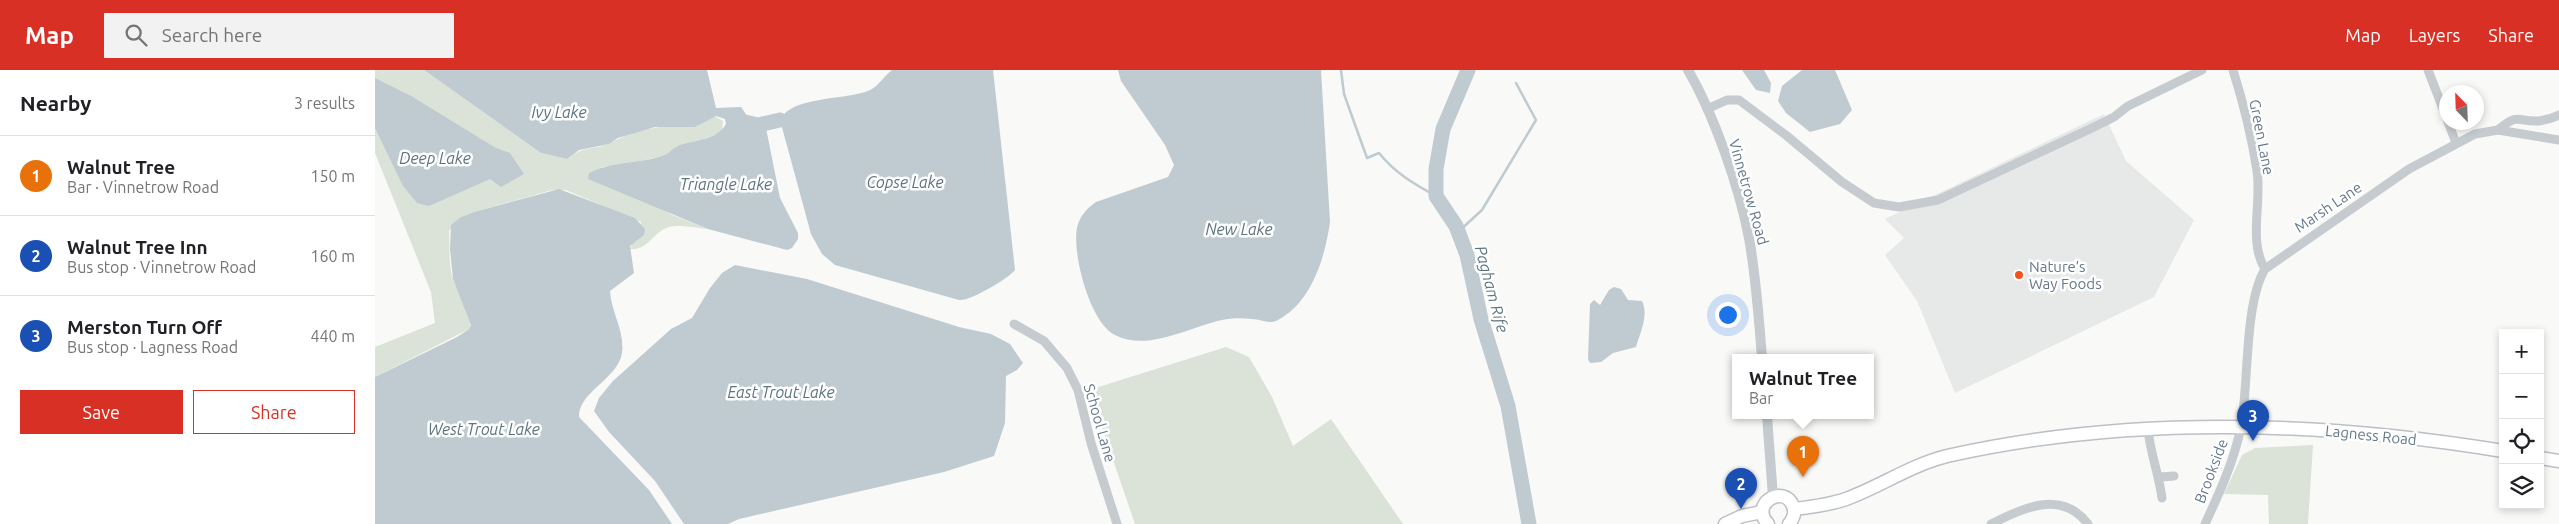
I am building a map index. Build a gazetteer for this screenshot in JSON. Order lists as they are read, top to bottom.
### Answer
{
  "streets": {
    "main road": ["Lagness Road"],
    "street": [
      "Green Lane",
      "Vinnetrow Road",
      "Marsh Lane",
      "School Lane",
      "Brookside"
    ]
  },
  "crossings": [
    ["Green Lane", "Marsh Lane"],
    ["Lagness Road", "Brookside"]
  ],
  "water": [
    "Ivy Lake",
    "Deep Lake",
    "Copse Lake",
    "Triangle Lake",
    "New Lake",
    "Pagham Rife",
    "East Trout Lake",
    "West Trout Lake"
  ],
  "places": ["Nature’s Way Foods"],
  "north": "top left",
  "page": {
    "header": "Map",
    "search": "Search here",
    "nav": ["Map", "Layers", "Share"],
    "heading": ["Nearby", "3 results"],
    "list": [
      {
        "mark": "1",
        "name": "Walnut Tree",
        "note": "Bar · Vinnetrow Road",
        "value": "150 m"
      },
      {
        "mark": "2",
        "name": "Walnut Tree Inn",
        "note": "Bus stop · Vinnetrow Road",
        "value": "160 m"
      },
      {
        "mark": "3",
        "name": "Merston Turn Off",
        "note": "Bus stop · Lagness Road",
        "value": "440 m"
      }
    ],
    "map_buttons": ["+", "−"],
    "popup": ["Walnut Tree", "Bar"],
    "buttons": ["Save", "Share"],
    "pins": ["3", "1", "2"]
  }
}
